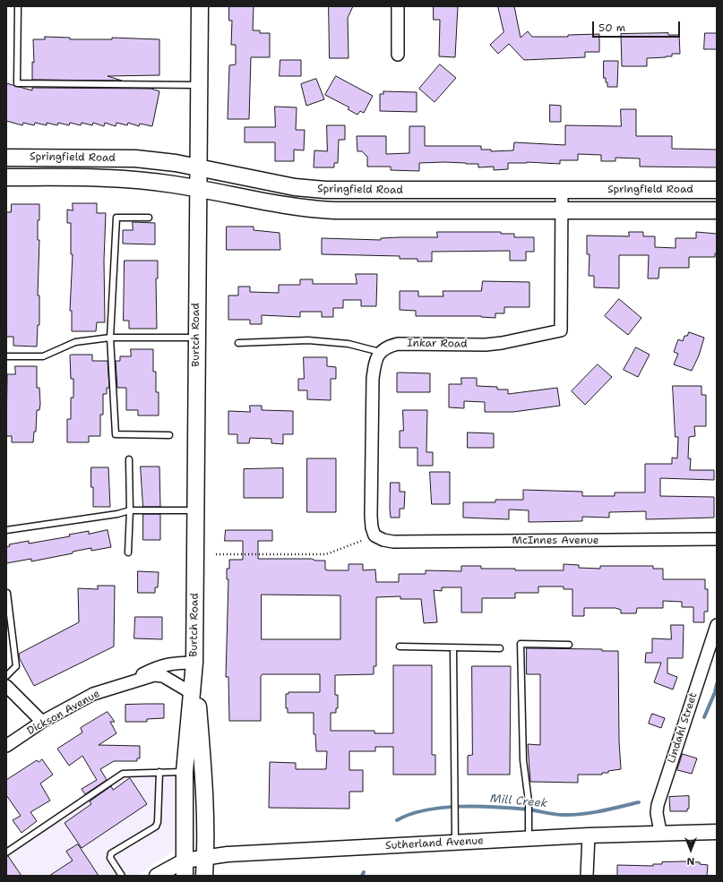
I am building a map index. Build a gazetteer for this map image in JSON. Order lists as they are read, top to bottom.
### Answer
{
  "streets": {
    "main road": ["Springfield Road", "Burtch Road"],
    "street": [
      "Inkar Road",
      "McInnes Avenue",
      "Dickson Avenue",
      "Lindahl Street",
      "Sutherland Avenue"
    ]
  },
  "crossings": [
    ["Springfield Road", "Burtch Road"],
    ["Springfield Road", "Inkar Road"],
    ["Burtch Road", "Dickson Avenue"],
    ["Burtch Road", "Sutherland Avenue"],
    ["Lindahl Street", "Sutherland Avenue"]
  ],
  "water": ["Mill Creek"],
  "scale_bar": "50 m",
  "north": "bottom"
}
